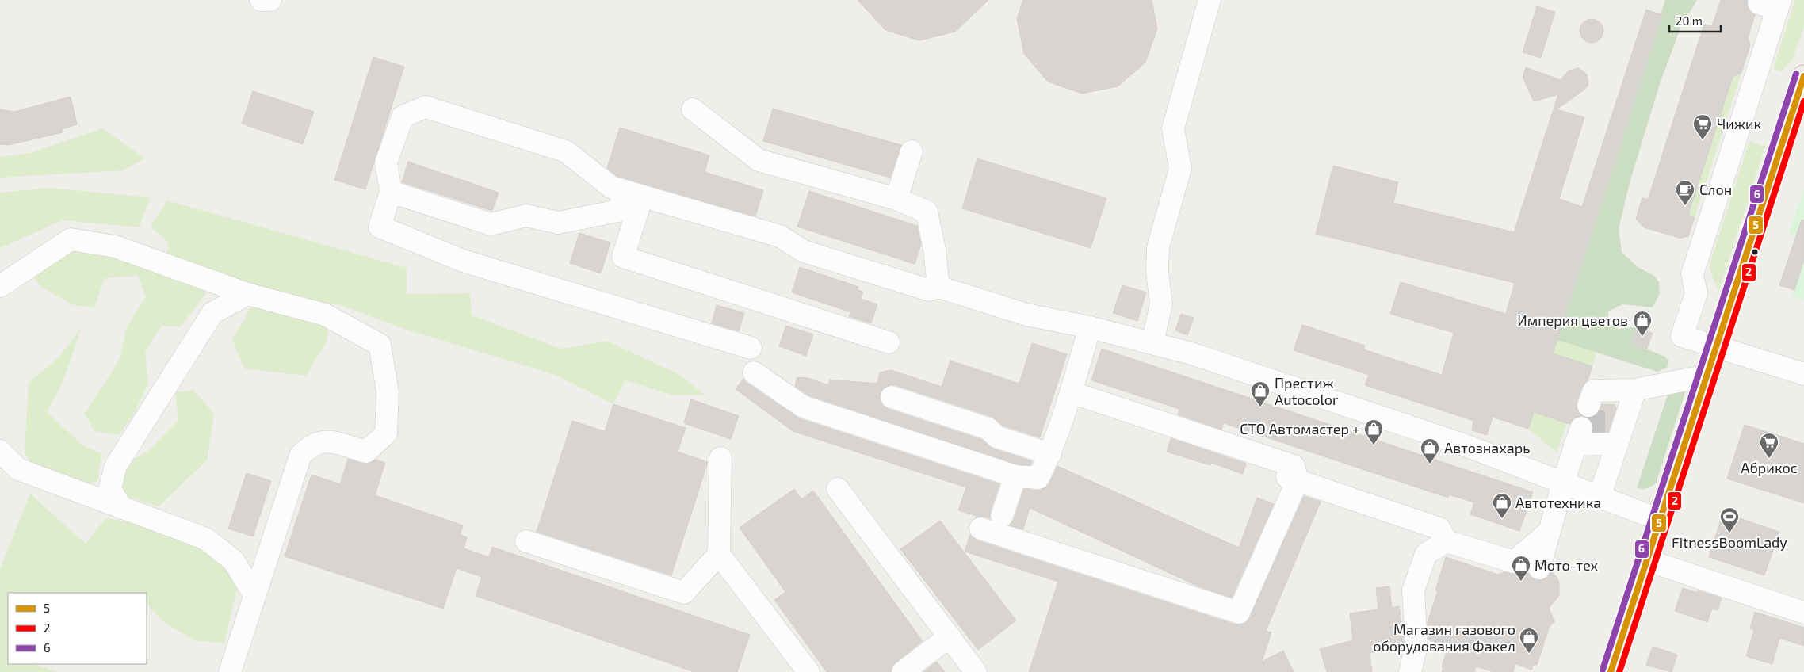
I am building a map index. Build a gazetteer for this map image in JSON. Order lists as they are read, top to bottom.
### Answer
{
  "places": {
    "supermarket": ["Чижик", "Абрикос"],
    "cafe": ["Слон"],
    "shop": [
      "Империя цветов",
      "Престиж Autocolor",
      "СТО Автомастер +",
      "Автознахарь",
      "Автотехника",
      "Мото-тех",
      "Магазин газового оборудования Факел"
    ],
    "sports": ["FitnessBoomLady"]
  },
  "lines": ["transit line 6", "transit line 5", "transit line 2"],
  "legend": ["5", "2", "6"],
  "scale_bar": "20 m"
}
